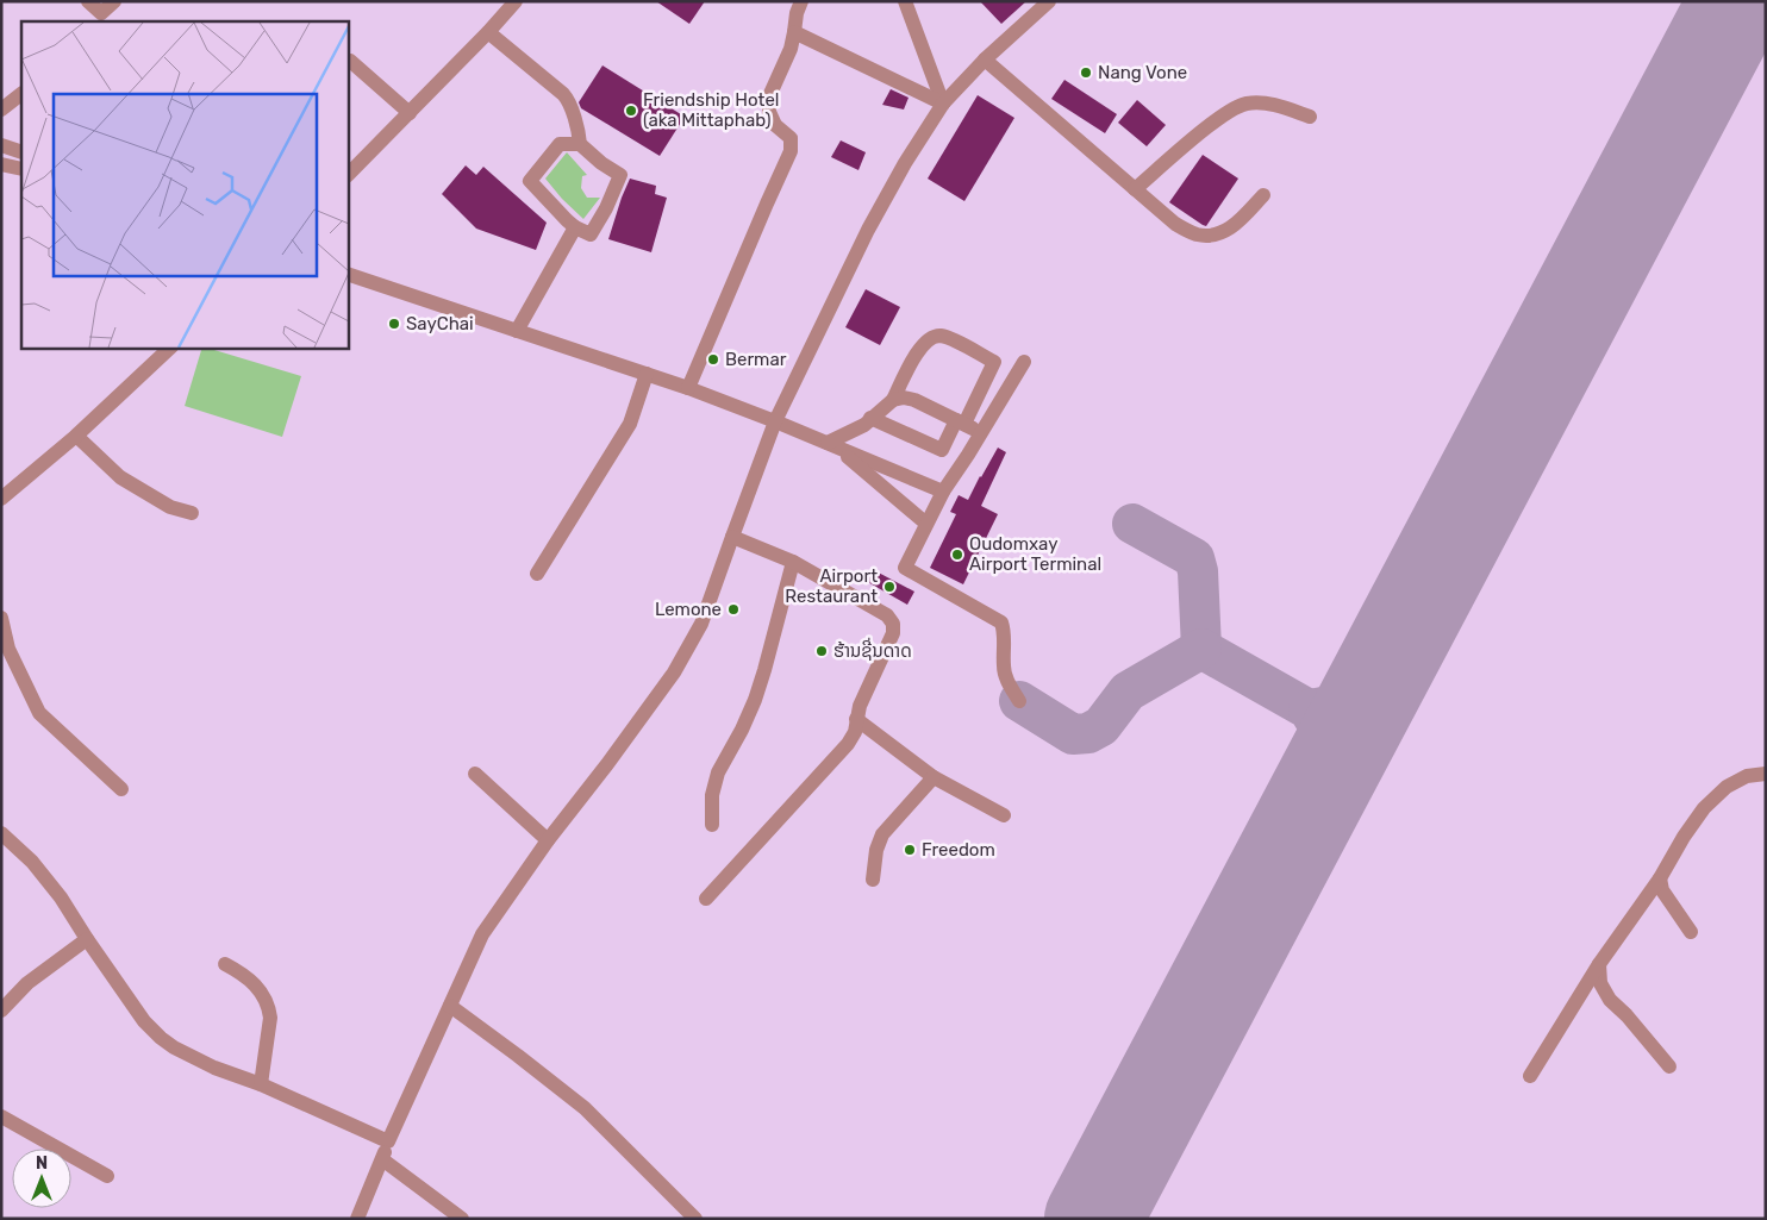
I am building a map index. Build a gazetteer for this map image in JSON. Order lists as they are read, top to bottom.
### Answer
{
  "places": [
    "Nang Vone",
    "Friendship Hotel (aka Mittaphab)",
    "SayChai",
    "Bermar",
    "Oudomxay Airport Terminal",
    "Airport Restaurant",
    "Lemone",
    "ຮ້ານຊີ່ນດາດ",
    "Freedom"
  ],
  "north": "top"
}
